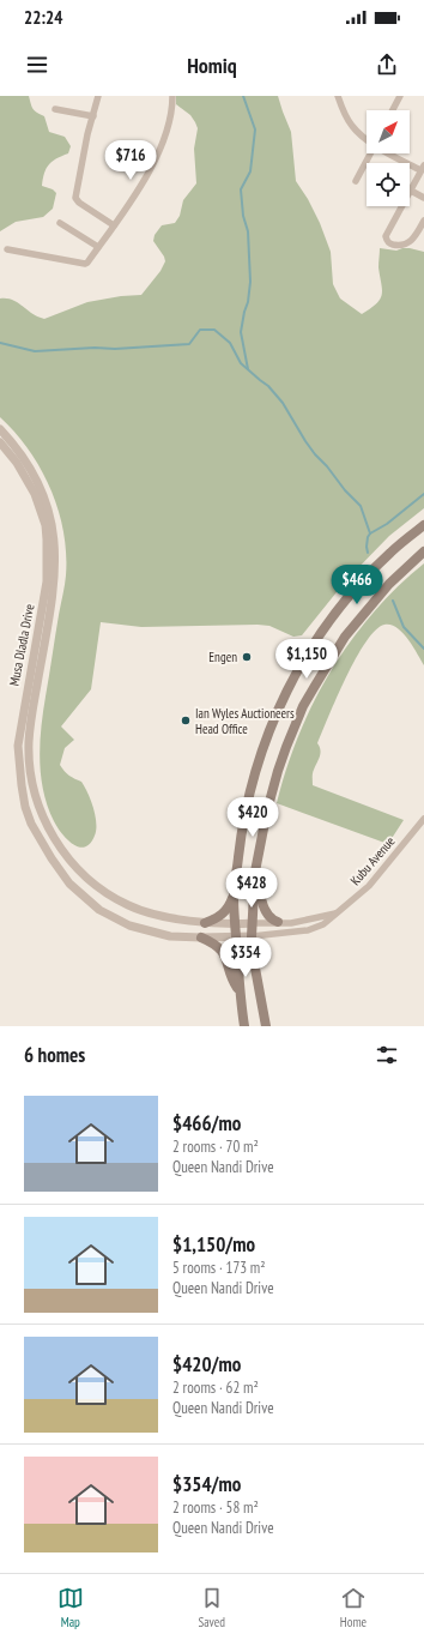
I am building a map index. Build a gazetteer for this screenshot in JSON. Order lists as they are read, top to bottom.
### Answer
{
  "streets": {
    "street": ["Musa Dladla Drive", "Kubu Avenue"]
  },
  "crossings": [
    ["Musa Dladla Drive", "Kubu Avenue"]
  ],
  "places": ["Engen", "Ian Wyles Auctioneers Head Office"],
  "north": "top right",
  "page": {
    "status": "22:24",
    "header": "Homiq",
    "price": [
      "$716",
      "$466",
      "$1,150",
      "$420",
      "$428",
      "$354"
    ],
    "heading": "6 homes",
    "list": [
      {
        "name": "$466/mo",
        "note": "2 rooms · 70 m² · Queen Nandi Drive"
      },
      {
        "name": "$1,150/mo",
        "note": "5 rooms · 173 m² · Queen Nandi Drive"
      },
      {
        "name": "$420/mo",
        "note": "2 rooms · 62 m² · Queen Nandi Drive"
      },
      {
        "name": "$354/mo",
        "note": "2 rooms · 58 m² · Queen Nandi Drive"
      }
    ],
    "tabs": ["Map", "Saved", "Home"]
  }
}
